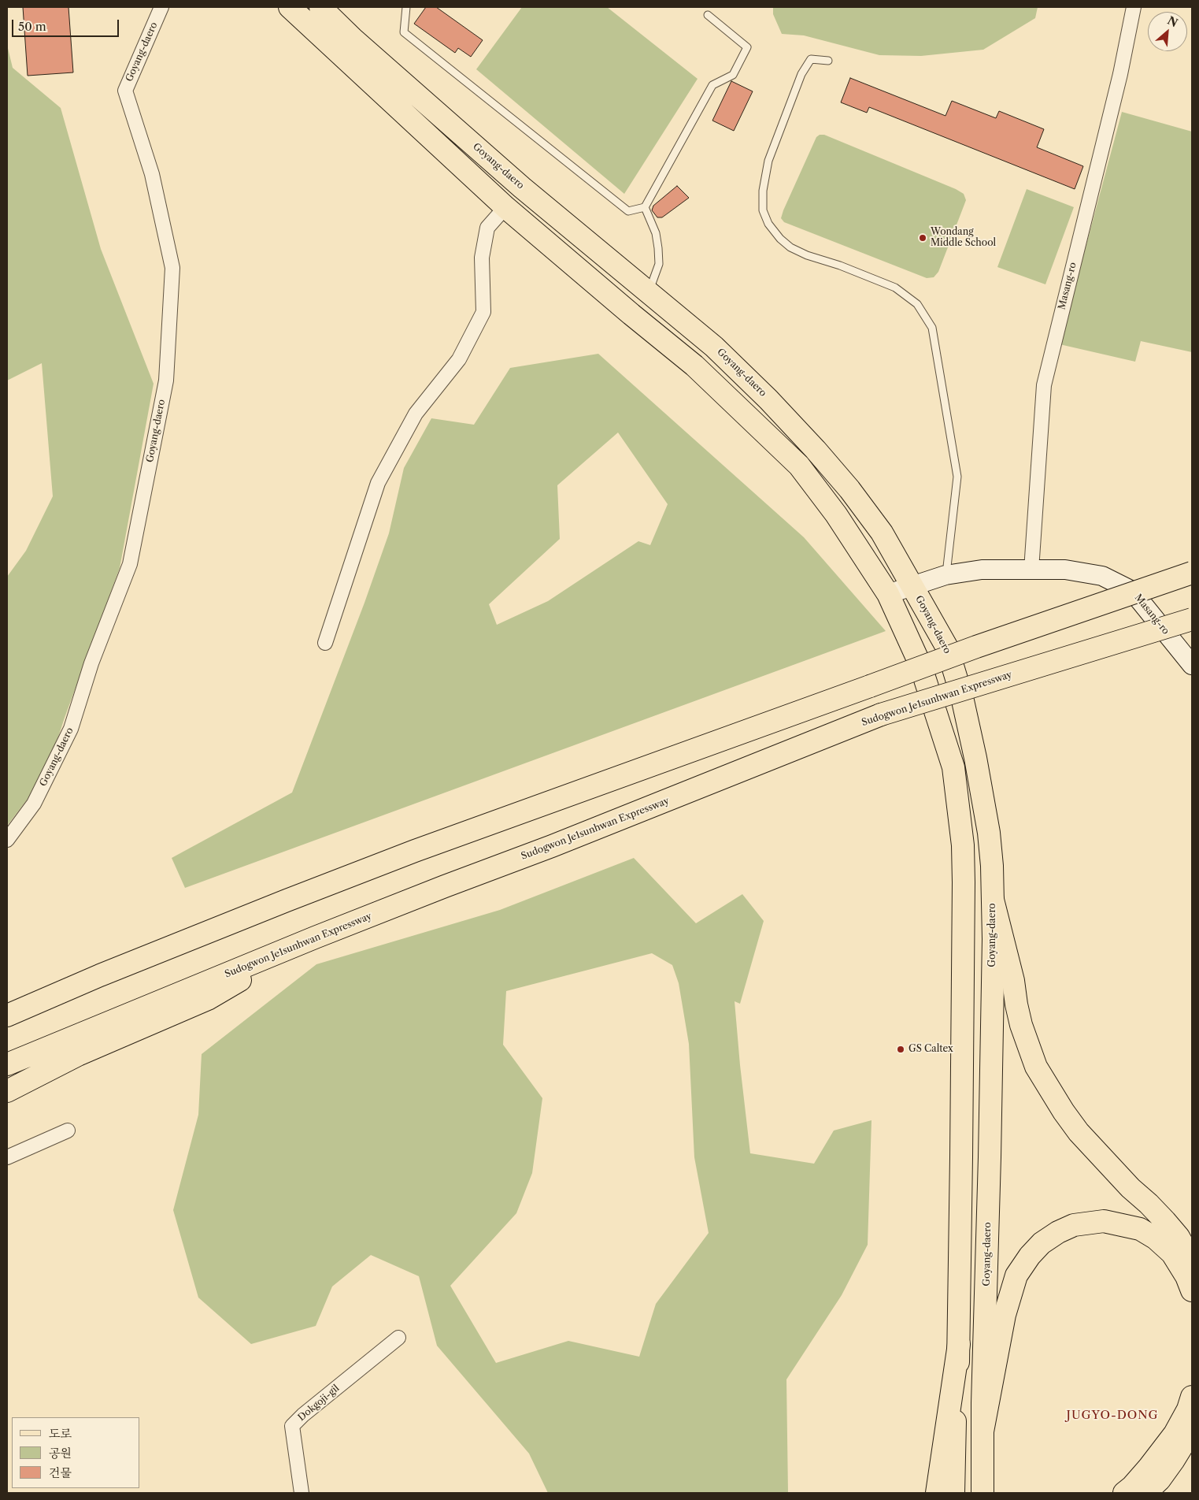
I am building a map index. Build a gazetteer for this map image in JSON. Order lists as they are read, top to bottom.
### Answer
{
  "streets": {
    "main road": ["Goyang-daero", "Sudogwon Je1sunhwan Expressway"],
    "street": ["Masang-ro", "Dokgoji-gil"]
  },
  "crossings": [
    ["Goyang-daero", "Masang-ro"]
  ],
  "districts": ["JUGYO-DONG"],
  "places": ["Wondang Middle School", "GS Caltex"],
  "legend": ["도로", "공원", "건물"],
  "scale_bar": "50 m",
  "north": "top right"
}
